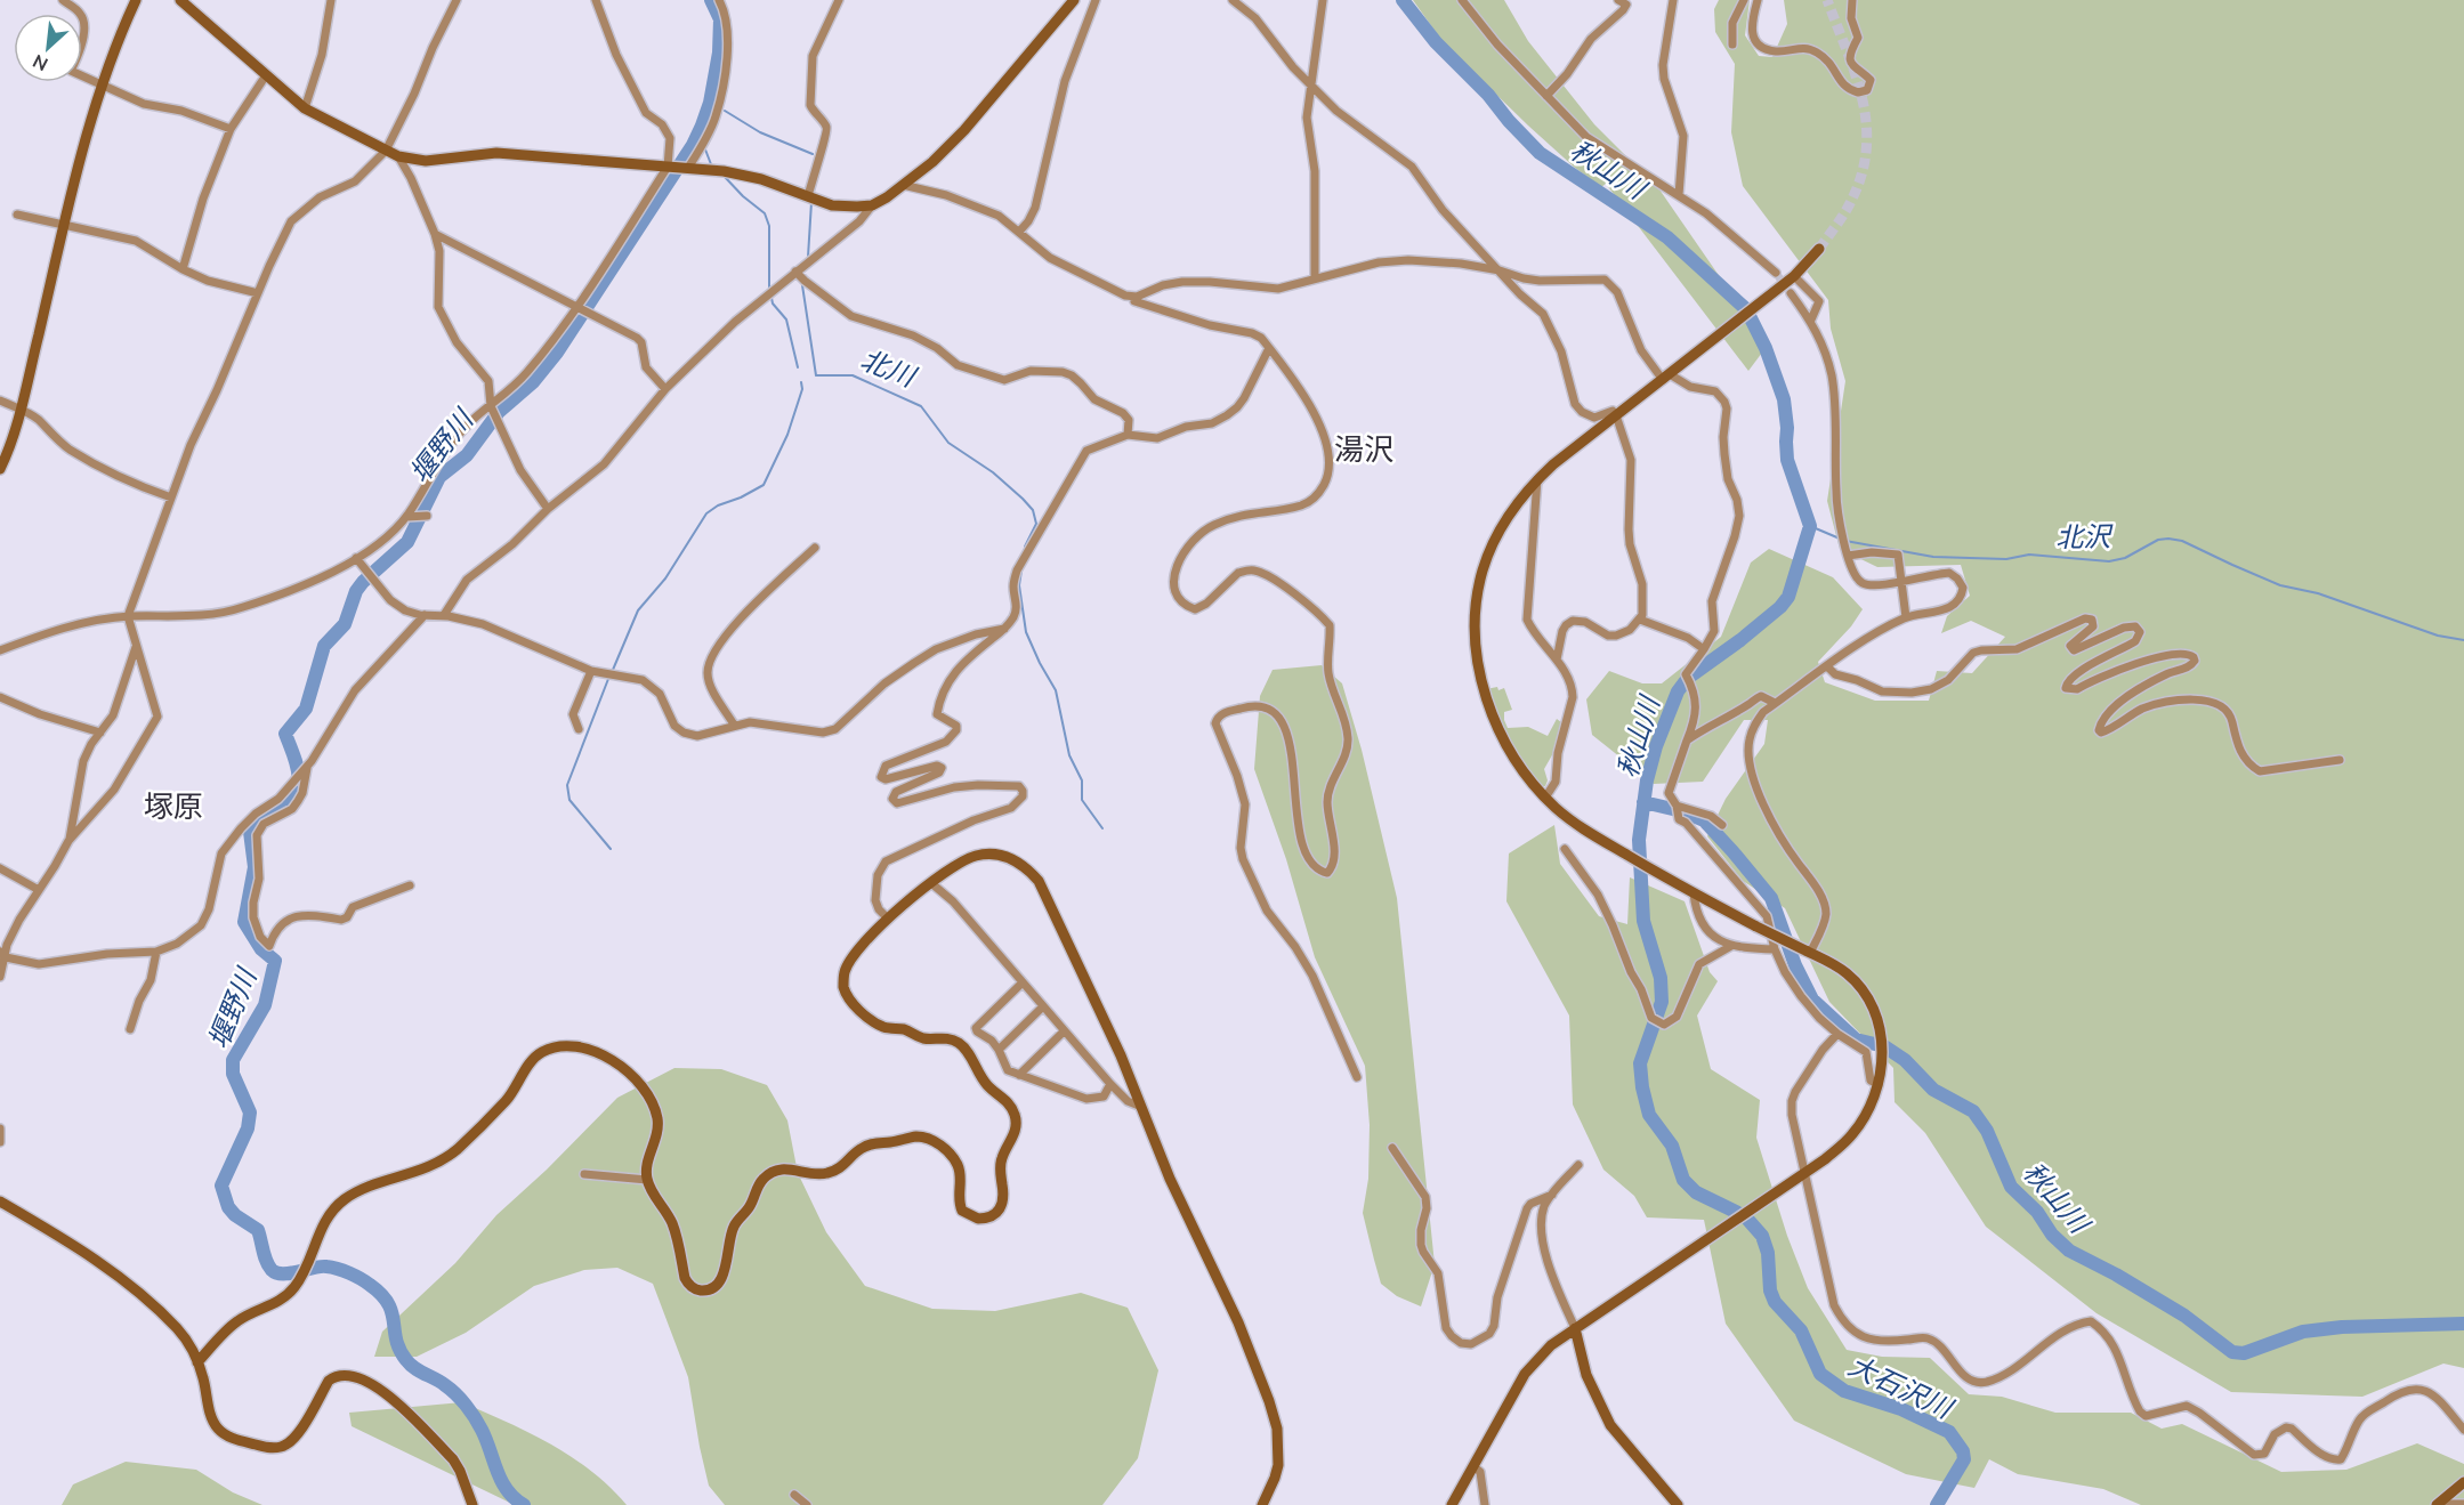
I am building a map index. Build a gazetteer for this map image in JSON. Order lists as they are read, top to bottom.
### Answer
{
  "districts": ["湯沢", "塚原"],
  "water": [
    "秋山川",
    "北川",
    "堰野川",
    "北沢",
    "大石沢川"
  ],
  "north": "bottom left"
}
